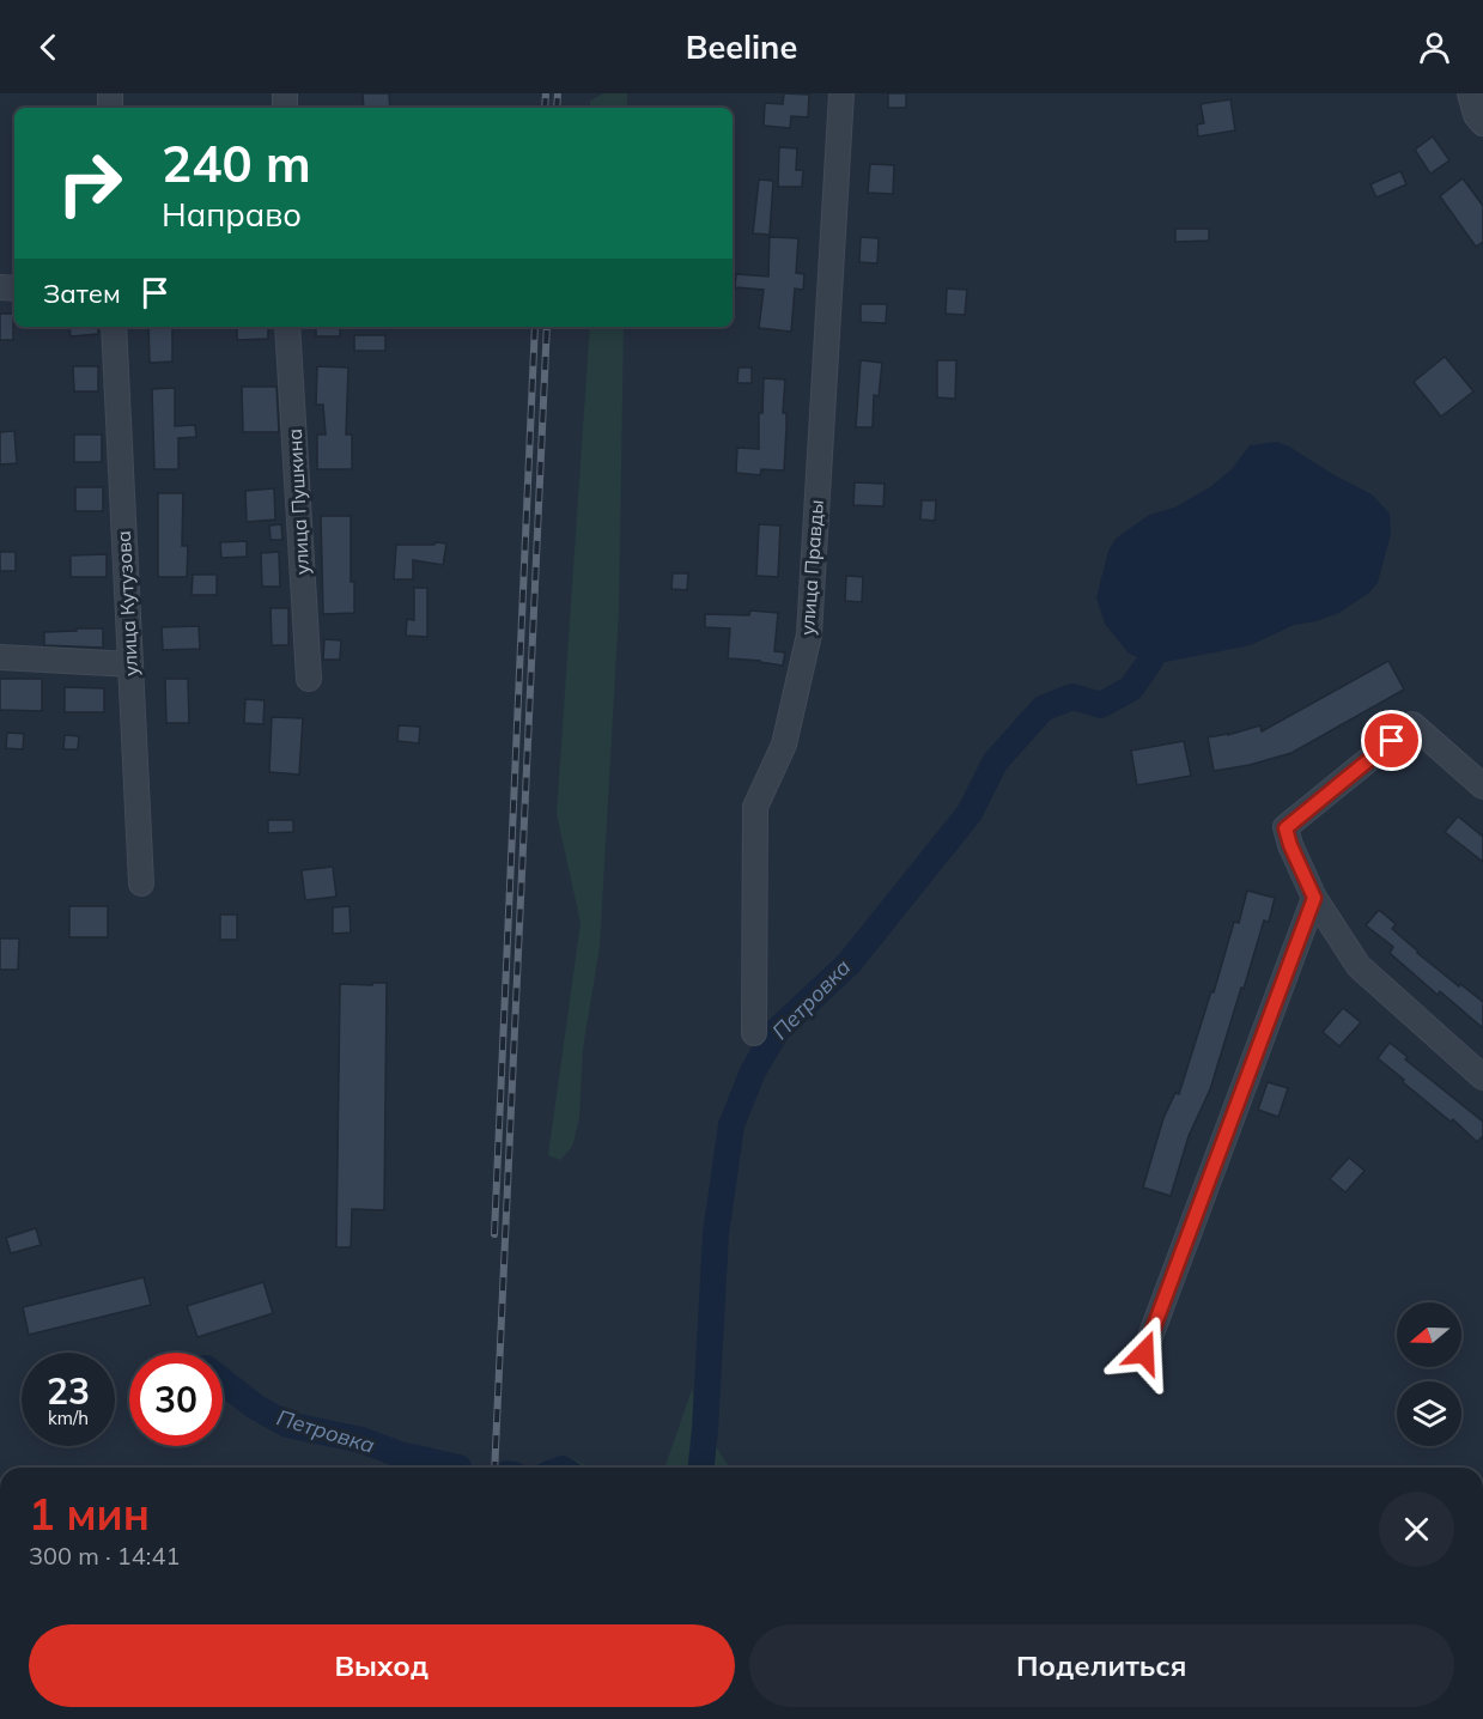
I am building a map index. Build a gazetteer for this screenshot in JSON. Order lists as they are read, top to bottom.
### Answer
{
  "streets": {
    "street": ["улица Пушкина", "улица Правды", "улица Кутузова"]
  },
  "water": ["Петровка"],
  "north": "left",
  "page": {
    "header": "Beeline",
    "turn": ["240 m", "Направо"],
    "then": "Затем",
    "speed": "23 km/h",
    "limit": "30",
    "heading": ["1 мин", "300 m · 14:41"],
    "buttons": ["Выход", "Поделиться"]
  }
}
